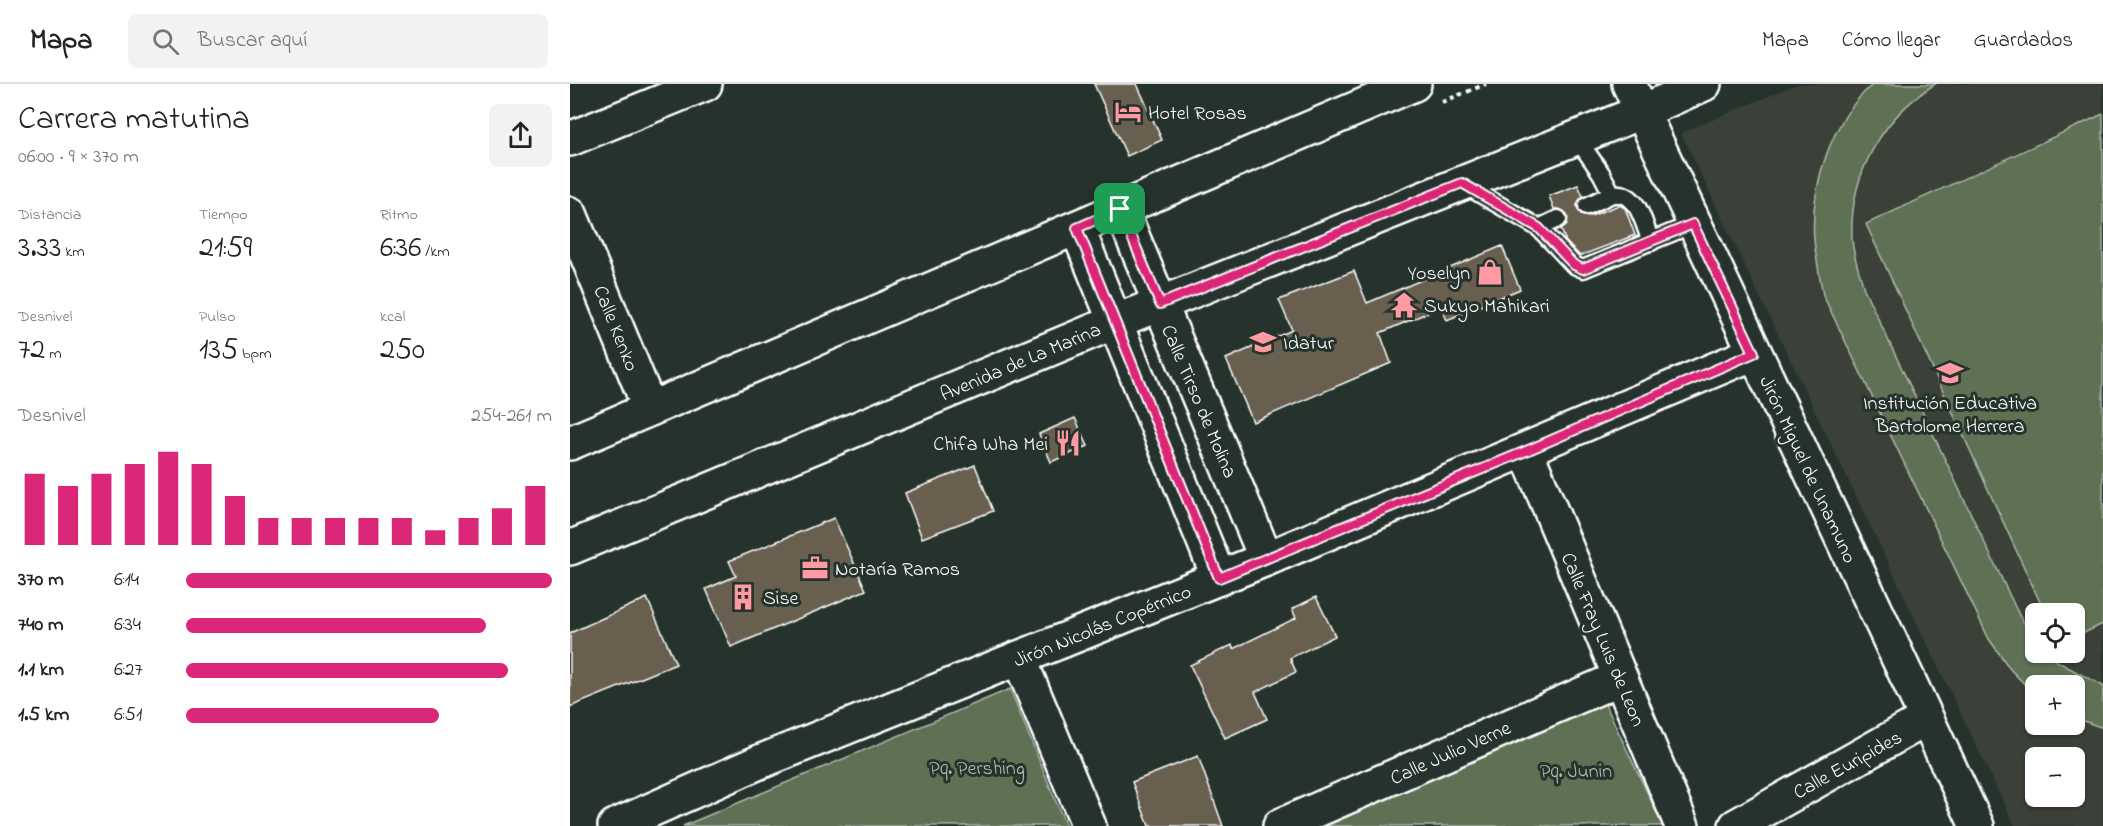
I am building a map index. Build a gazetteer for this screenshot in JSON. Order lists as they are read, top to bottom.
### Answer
{
  "streets": {
    "street": [
      "Calle Kenko",
      "Avenida de La Marina",
      "Calle Tirso de Molina",
      "Jirón Miguel de Unamuno",
      "Jirón Nicolás Copérnico",
      "Calle Fray Luis de Leon",
      "Calle Julio Verne",
      "Calle Euripides"
    ]
  },
  "crossings": [
    ["Avenida de La Marina", "Calle Tirso de Molina"],
    ["Avenida de La Marina", "Jirón Miguel de Unamuno"],
    ["Calle Tirso de Molina", "Jirón Nicolás Copérnico"],
    ["Jirón Miguel de Unamuno", "Jirón Nicolás Copérnico"],
    ["Jirón Miguel de Unamuno", "Calle Euripides"],
    ["Jirón Nicolás Copérnico", "Calle Fray Luis de Leon"],
    ["Calle Fray Luis de Leon", "Calle Julio Verne"]
  ],
  "parks": ["Pq. Pershing", "Pq. Junin"],
  "places": {
    "hotel": ["Hotel Rosas"],
    "shop": ["Yoselyn"],
    "temple": ["Sukyo Mahikari"],
    "school or university": ["Idatur", "Institución Educativa Bartolome Herrera"],
    "restaurant": ["Chifa Wha Mei"],
    "office": ["Notaría Ramos"],
    "building": ["Sise"]
  },
  "page": {
    "header": "Mapa",
    "search": "Buscar aquí",
    "nav": ["Mapa", "Cómo llegar", "Guardados"],
    "heading": ["Carrera matutina", "06:00 · 9 × 370 m"],
    "stats": [
      ["Distancia", "3.33 km"],
      ["Tiempo", "21:59"],
      ["Ritmo", "6:36 /km"],
      ["Desnivel", "72 m"],
      ["Pulso", "135 bpm"],
      ["kcal", "250"]
    ],
    "chart": ["Desnivel", "254–261 m"],
    "list": [
      {
        "name": "370 m",
        "note": "6:14"
      },
      {
        "name": "740 m",
        "note": "6:34"
      },
      {
        "name": "1.1 km",
        "note": "6:27"
      },
      {
        "name": "1.5 km",
        "note": "6:51"
      }
    ],
    "map_buttons": ["+", "−"]
  }
}
